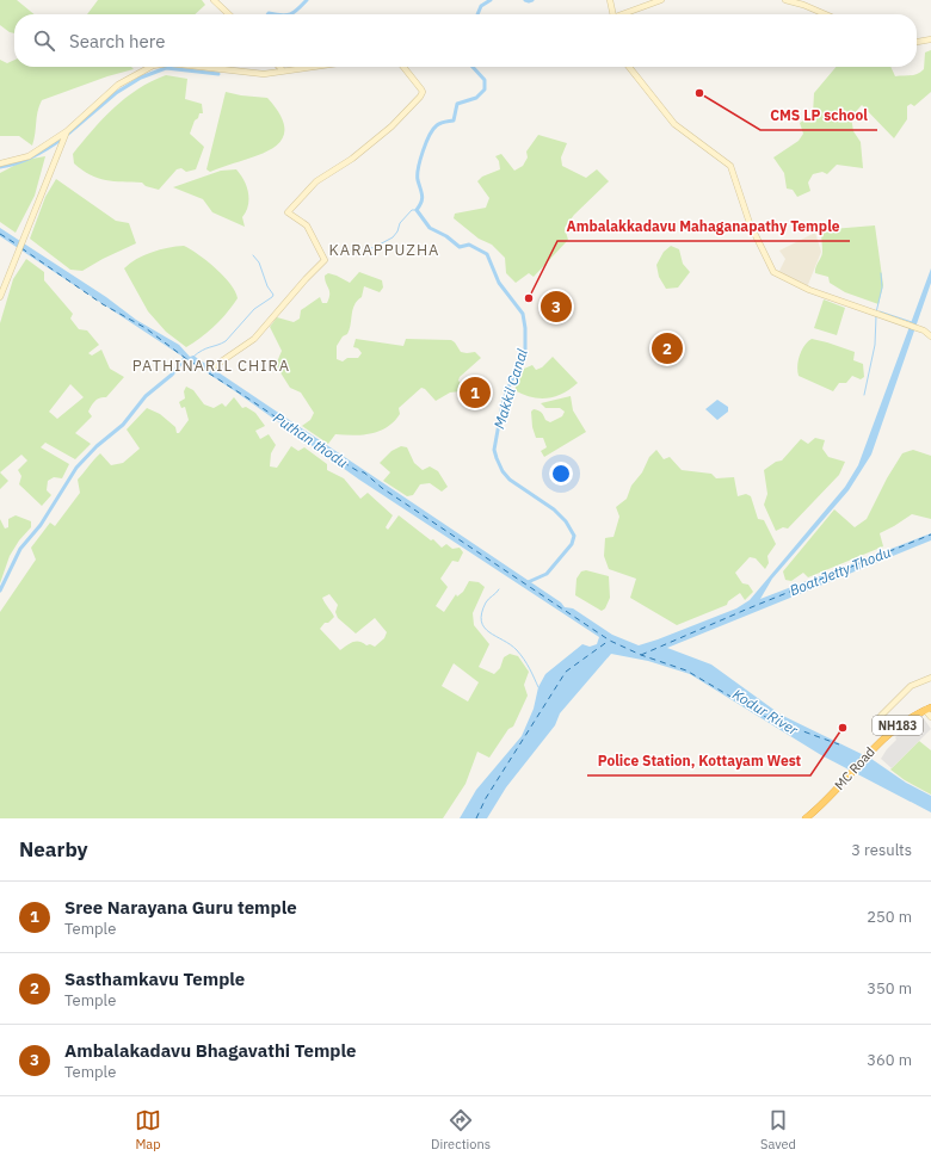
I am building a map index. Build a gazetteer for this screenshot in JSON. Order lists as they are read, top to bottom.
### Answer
{
  "streets": {
    "highway": ["NH183", "MC Road"]
  },
  "districts": ["KARAPPUZHA", "PATHINARIL CHIRA"],
  "water": [
    "Makkil Canal",
    "Puthan thodu",
    "Boat Jetty Thodu",
    "Kodur River"
  ],
  "places": ["CMS LP school", "Ambalakkadavu Mahaganapathy Temple", "Police Station, Kottayam West"],
  "page": {
    "search": "Search here",
    "pins": ["3", "2", "1"],
    "heading": ["Nearby", "3 results"],
    "list": [
      {
        "mark": "1",
        "name": "Sree Narayana Guru temple",
        "note": "Temple",
        "value": "250 m"
      },
      {
        "mark": "2",
        "name": "Sasthamkavu Temple",
        "note": "Temple",
        "value": "350 m"
      },
      {
        "mark": "3",
        "name": "Ambalakadavu Bhagavathi Temple",
        "note": "Temple",
        "value": "360 m"
      }
    ],
    "nav": ["Map", "Directions", "Saved"]
  }
}
